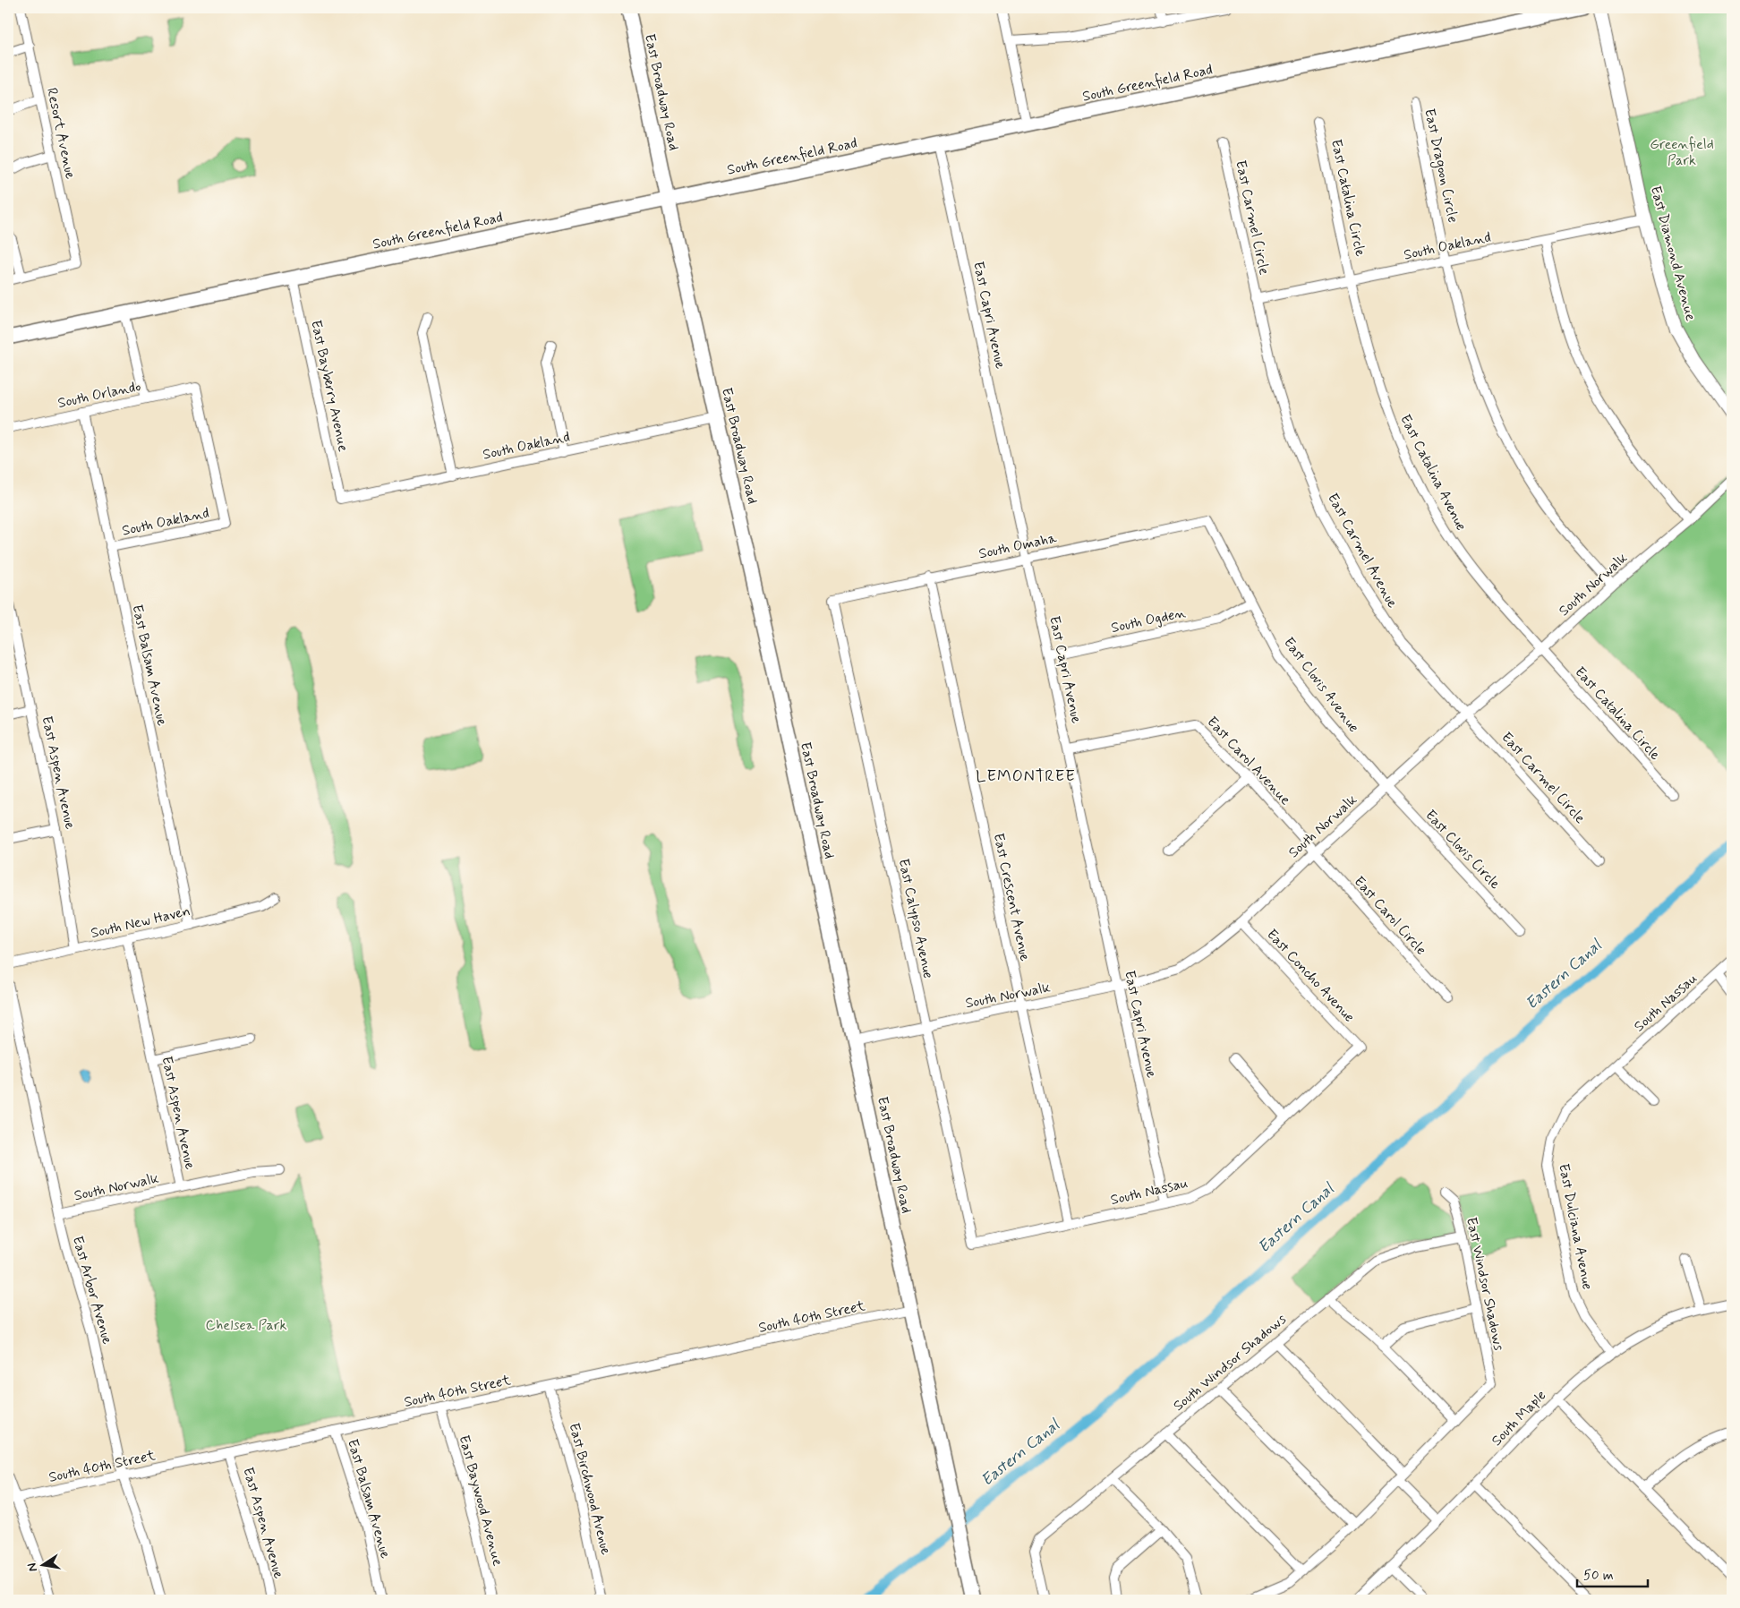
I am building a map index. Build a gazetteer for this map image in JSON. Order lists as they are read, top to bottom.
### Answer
{
  "streets": {
    "main road": ["South Greenfield Road", "East Broadway Road"],
    "street": [
      "Resort Avenue",
      "East Dragoon Circle",
      "East Catalina Circle",
      "East Carmel Circle",
      "South Oakland",
      "East Diamond Avenue",
      "East Capri Avenue",
      "East Bayberry Avenue",
      "South Orlando",
      "East Catalina Avenue",
      "South Omaha",
      "East Carmel Avenue",
      "South Norwalk",
      "South Ogden",
      "East Balsam Avenue",
      "East Clovis Avenue",
      "East Carol Avenue",
      "East Aspen Avenue",
      "East Clovis Circle",
      "East Crescent Avenue",
      "East Carol Circle",
      "East Calypso Avenue",
      "South New Haven",
      "East Concho Avenue",
      "South Nassau",
      "East Dulciana Avenue",
      "East Windsor Shadows",
      "East Arbor Avenue",
      "South 40th Street",
      "South Windsor Shadows",
      "South Maple",
      "East Birchwood Avenue",
      "East Baywood Avenue"
    ]
  },
  "crossings": [
    ["South Greenfield Road", "East Broadway Road"],
    ["South Greenfield Road", "East Capri Avenue"],
    ["South Greenfield Road", "East Bayberry Avenue"],
    ["East Broadway Road", "South Oakland"],
    ["East Broadway Road", "South Norwalk"],
    ["East Broadway Road", "South 40th Street"],
    ["East Dragoon Circle", "South Oakland"],
    ["East Dragoon Circle", "South Norwalk"],
    ["East Catalina Circle", "South Oakland"],
    ["East Catalina Circle", "East Catalina Avenue"],
    ["East Catalina Circle", "South Norwalk"],
    ["East Carmel Circle", "South Oakland"],
    ["East Carmel Circle", "East Carmel Avenue"],
    ["East Carmel Circle", "South Norwalk"],
    ["South Oakland", "East Diamond Avenue"],
    ["South Oakland", "East Bayberry Avenue"],
    ["South Oakland", "South Orlando"],
    ["South Oakland", "East Catalina Avenue"],
    ["South Oakland", "East Carmel Avenue"],
    ["South Oakland", "East Balsam Avenue"],
    ["East Capri Avenue", "South Omaha"],
    ["East Capri Avenue", "South Norwalk"],
    ["East Capri Avenue", "South Ogden"],
    ["East Capri Avenue", "East Carol Avenue"],
    ["East Capri Avenue", "South Nassau"],
    ["South Orlando", "East Balsam Avenue"],
    ["East Catalina Avenue", "South Norwalk"],
    ["South Omaha", "East Clovis Avenue"],
    ["South Omaha", "East Crescent Avenue"],
    ["South Omaha", "East Calypso Avenue"],
    ["East Carmel Avenue", "South Norwalk"],
    ["South Norwalk", "East Clovis Avenue"],
    ["South Norwalk", "East Carol Avenue"],
    ["South Norwalk", "East Aspen Avenue"],
    ["South Norwalk", "East Clovis Circle"],
    ["South Norwalk", "East Crescent Avenue"],
    ["South Norwalk", "East Carol Circle"],
    ["South Norwalk", "East Calypso Avenue"],
    ["South Norwalk", "East Concho Avenue"],
    ["South Norwalk", "East Arbor Avenue"],
    ["South Ogden", "East Clovis Avenue"],
    ["East Balsam Avenue", "South New Haven"],
    ["East Balsam Avenue", "South 40th Street"],
    ["East Clovis Avenue", "East Clovis Circle"],
    ["East Carol Avenue", "East Carol Circle"],
    ["East Aspen Avenue", "South New Haven"],
    ["East Aspen Avenue", "South 40th Street"],
    ["East Crescent Avenue", "South Nassau"],
    ["East Calypso Avenue", "South Nassau"],
    ["East Concho Avenue", "South Nassau"],
    ["South Nassau", "East Dulciana Avenue"],
    ["East Dulciana Avenue", "South Maple"],
    ["East Windsor Shadows", "South Windsor Shadows"],
    ["East Arbor Avenue", "South 40th Street"],
    ["South 40th Street", "East Birchwood Avenue"],
    ["South 40th Street", "East Baywood Avenue"]
  ],
  "districts": ["LEMONTREE"],
  "water": ["Eastern Canal"],
  "parks": ["Greenfield Park", "Chelsea Park"],
  "scale_bar": "50 m",
  "north": "left"
}
